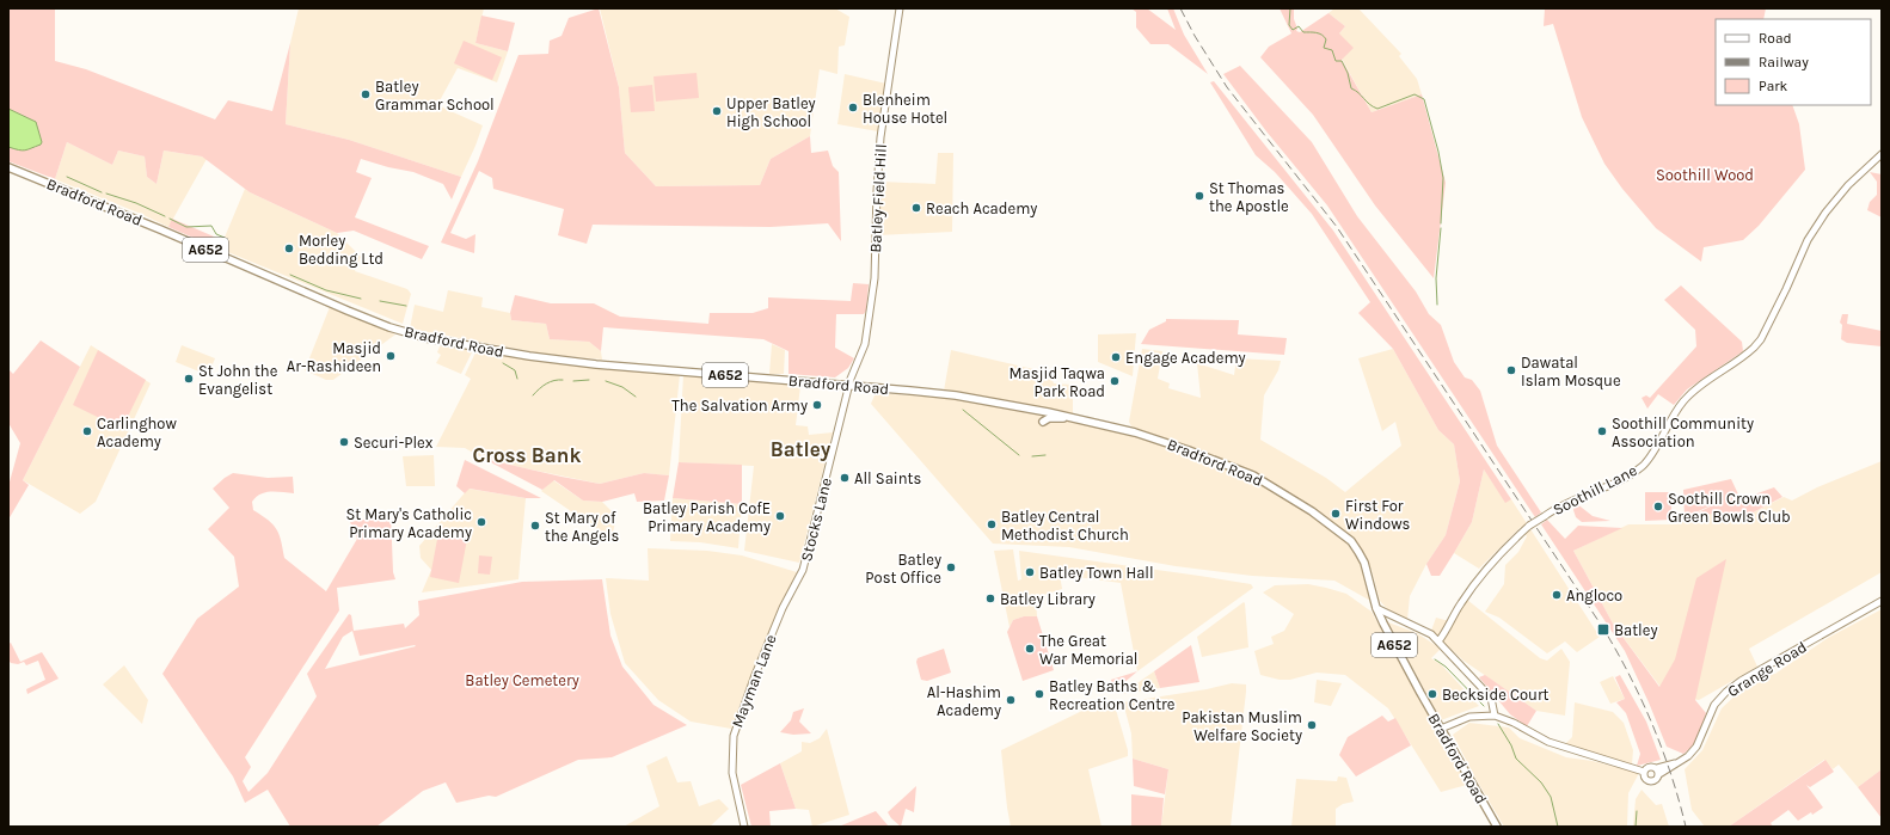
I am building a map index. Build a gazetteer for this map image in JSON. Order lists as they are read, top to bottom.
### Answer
{
  "streets": {
    "main road": [
      "Batley Field Hill",
      "Bradford Road",
      "A652",
      "Soothill Lane",
      "Stocks Lane",
      "Grange Road",
      "Mayman Lane"
    ]
  },
  "crossings": [
    ["Batley Field Hill", "Bradford Road"],
    ["Batley Field Hill", "Stocks Lane"],
    ["Bradford Road", "Stocks Lane"],
    ["Stocks Lane", "Mayman Lane"]
  ],
  "districts": ["Batley", "Cross Bank"],
  "parks": ["Soothill Wood", "Batley Cemetery"],
  "places": {
    "other": [
      "Batley Grammar School",
      "Blenheim House Hotel",
      "Upper Batley High School",
      "St Thomas the Apostle",
      "Reach Academy",
      "Morley Bedding Ltd",
      "Masjid Ar-Rashideen",
      "Engage Academy",
      "Dawatal Islam Mosque",
      "St John the Evangelist",
      "Masjid Taqwa Park Road",
      "The Salvation Army",
      "Carlinghow Academy",
      "Soothill Community Association",
      "Securi-Plex",
      "All Saints",
      "Soothill Crown Green Bowls Club",
      "First For Windows",
      "Batley Parish CofE Primary Academy",
      "St Mary's Catholic Primary Academy",
      "Batley Central Methodist Church",
      "St Mary of the Angels",
      "Batley Post Office",
      "Batley Town Hall",
      "Angloco",
      "Batley Library",
      "The Great War Memorial",
      "Batley Baths & Recreation Centre",
      "Beckside Court",
      "Al-Hashim Academy",
      "Pakistan Muslim Welfare Society"
    ],
    "transit": ["Batley"]
  },
  "legend": ["Road", "Railway", "Park"]
}
